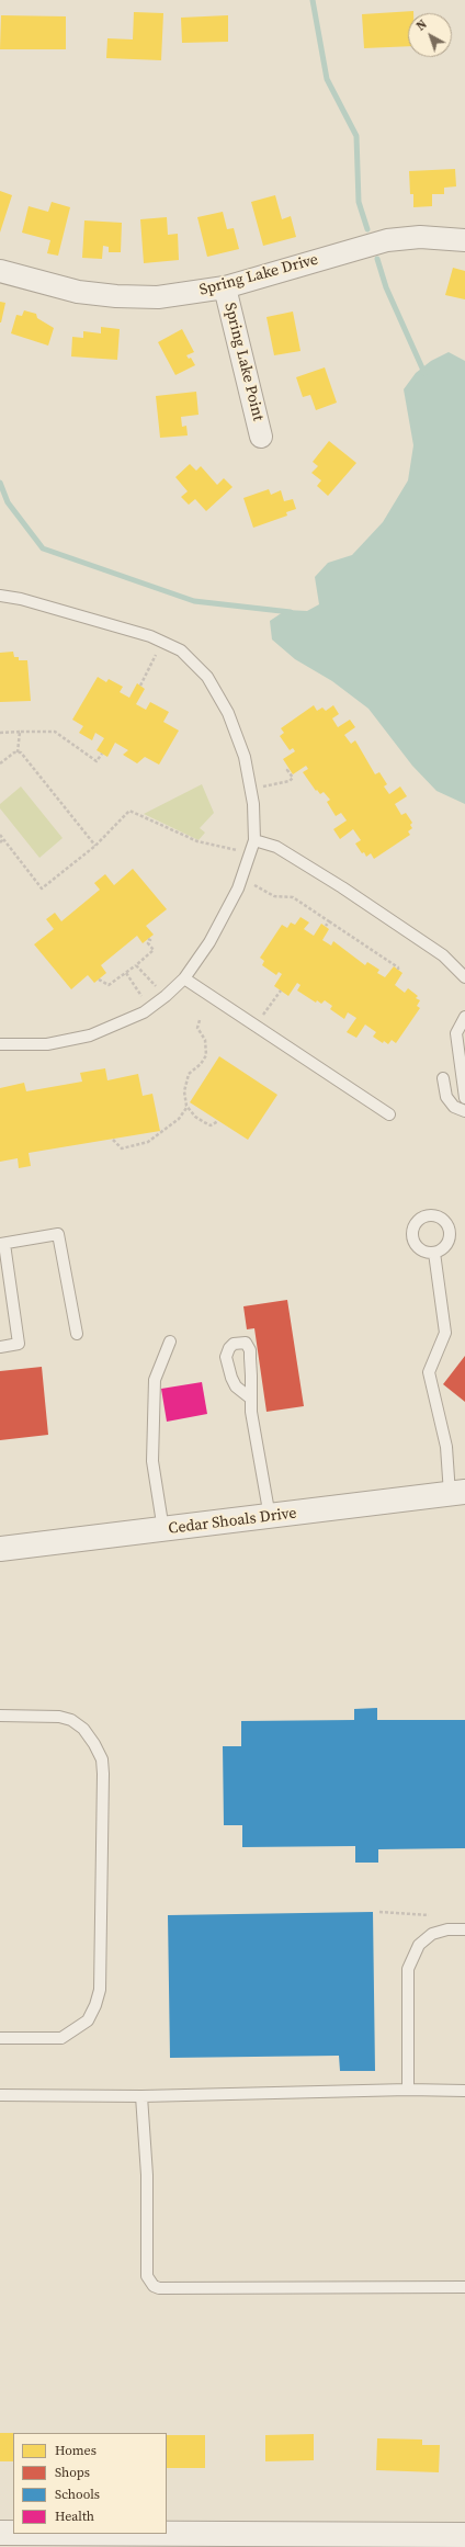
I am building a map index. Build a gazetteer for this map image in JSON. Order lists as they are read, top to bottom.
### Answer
{
  "streets": {
    "street": ["Spring Lake Drive", "Spring Lake Point", "Cedar Shoals Drive"]
  },
  "crossings": [
    ["Spring Lake Drive", "Spring Lake Point"]
  ],
  "legend": [
    "Homes",
    "Shops",
    "Schools",
    "Health"
  ],
  "north": "top left"
}
